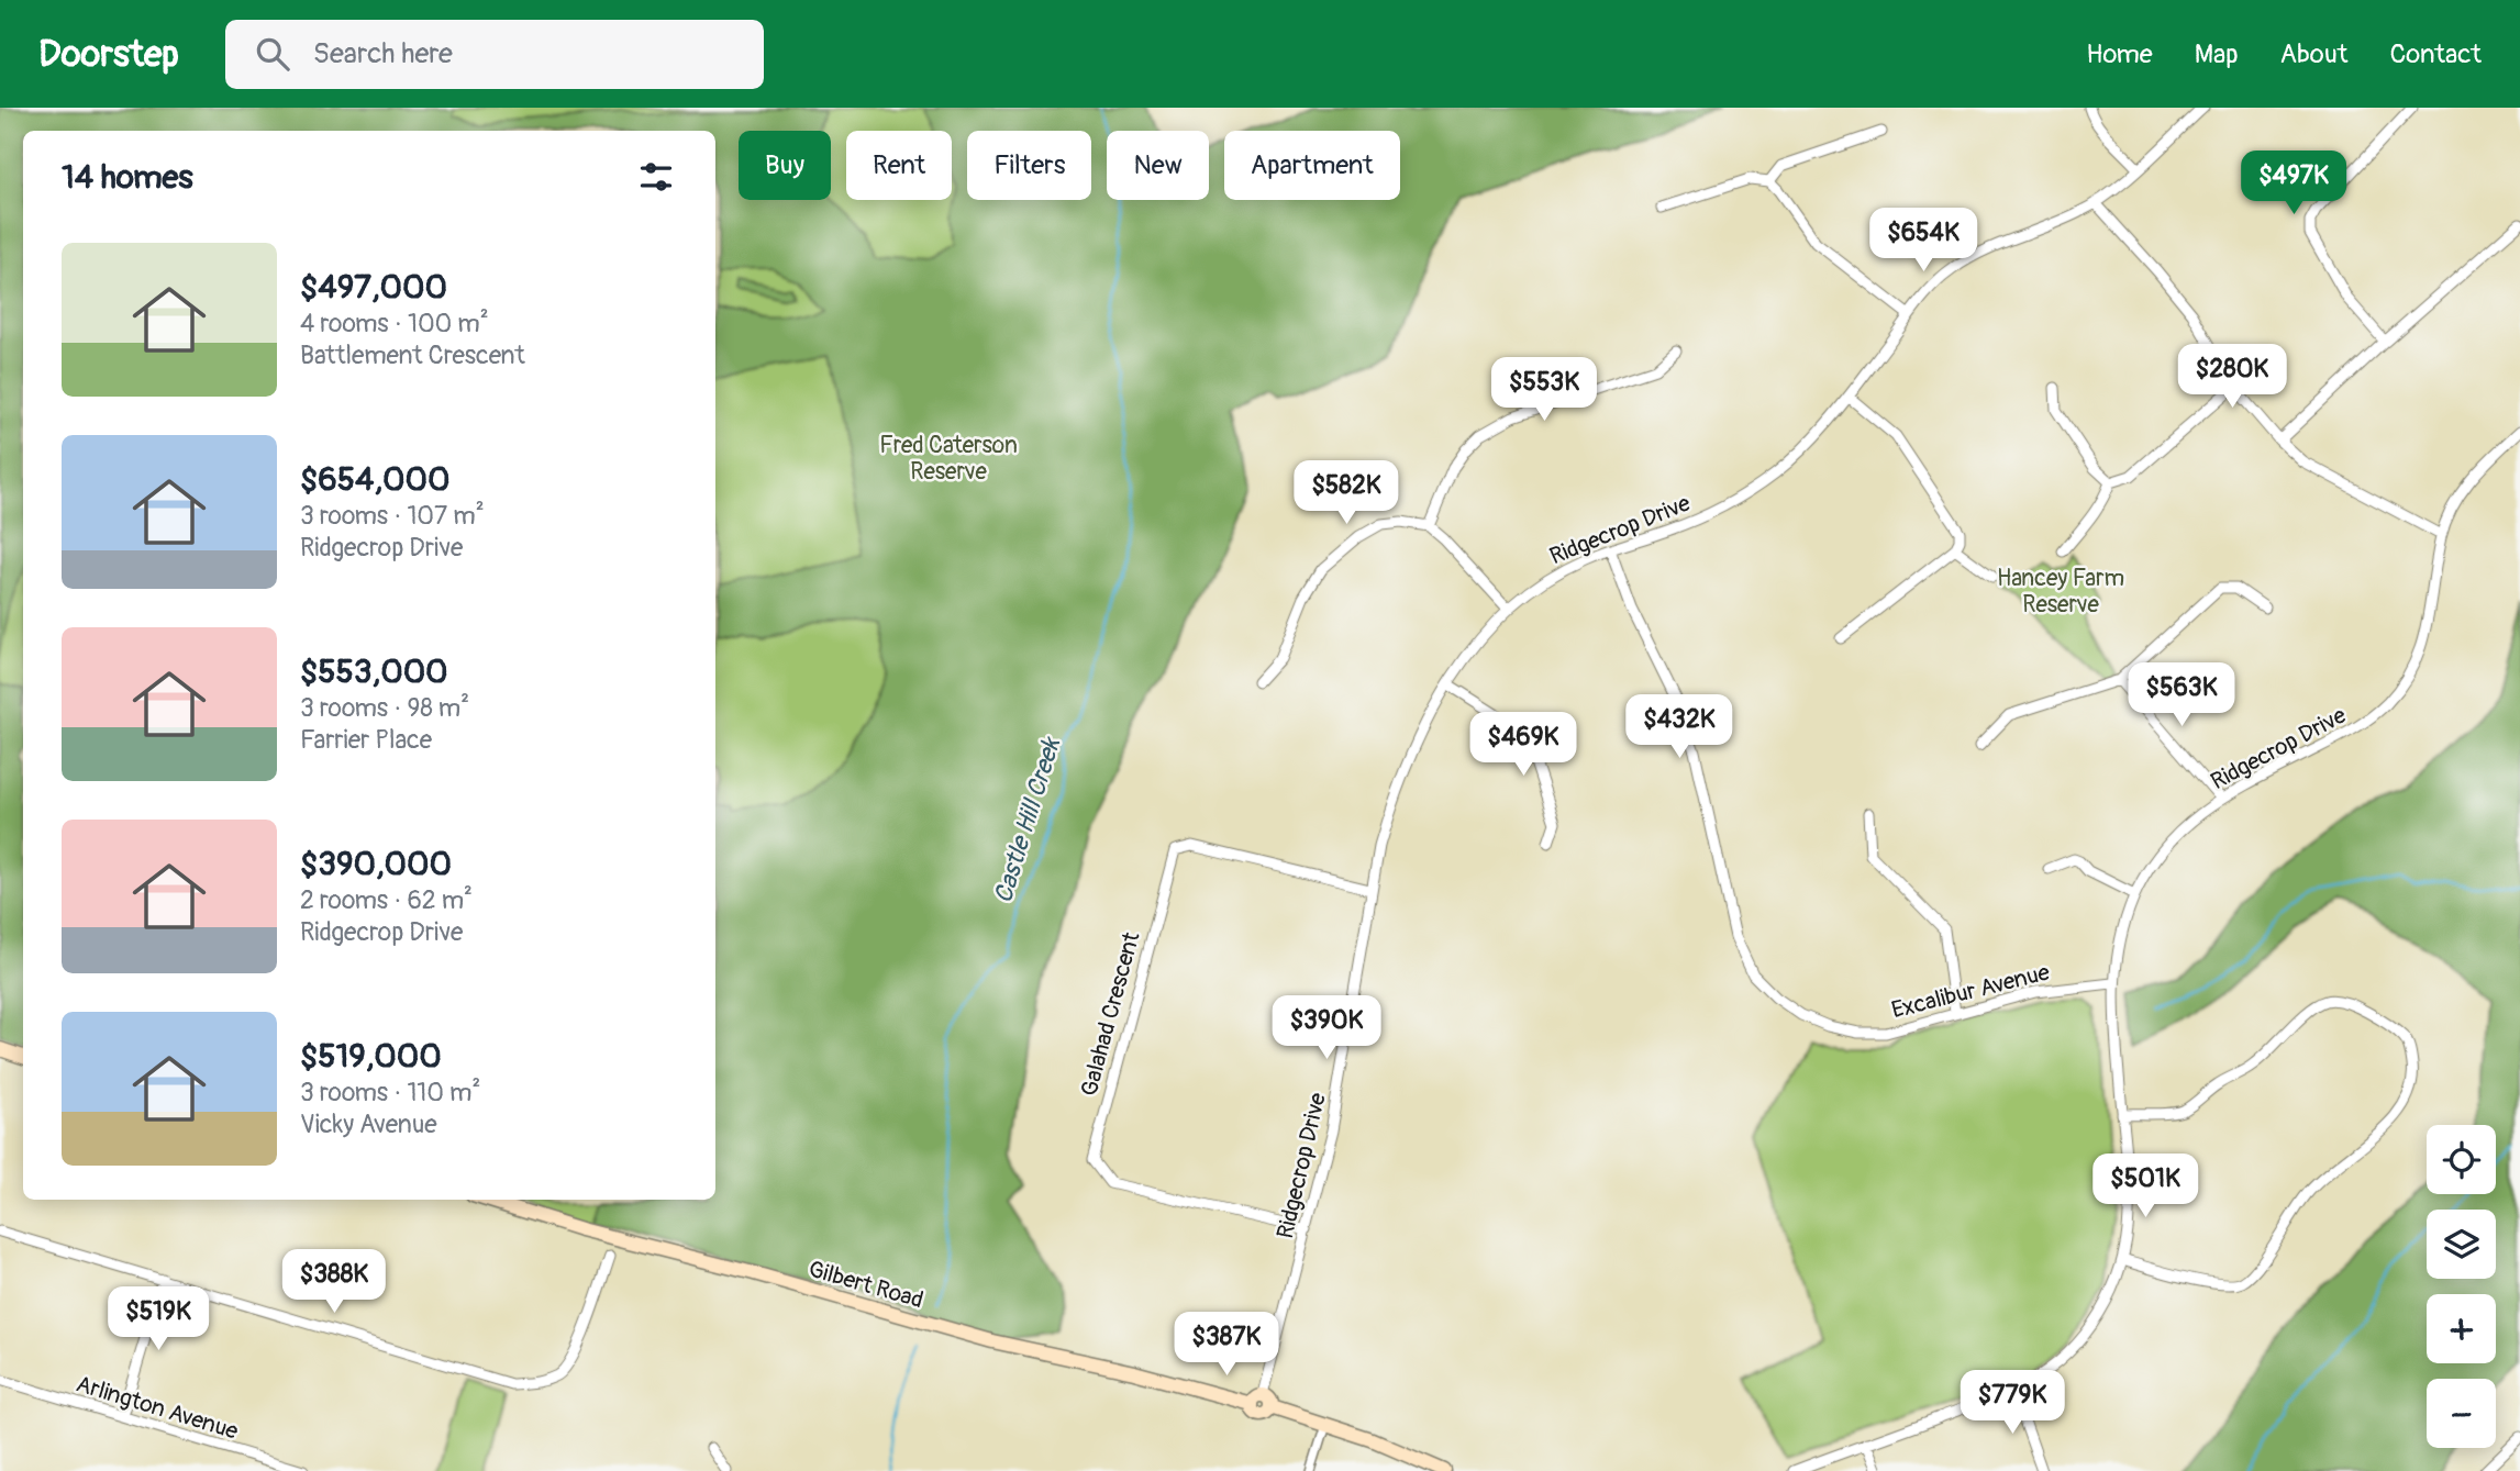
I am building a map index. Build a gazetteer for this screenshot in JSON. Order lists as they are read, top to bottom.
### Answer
{
  "streets": {
    "main road": ["Gilbert Road"],
    "street": [
      "Ridgecrop Drive",
      "Excalibur Avenue",
      "Galahad Crescent",
      "Arlington Avenue"
    ]
  },
  "crossings": [
    ["Ridgecrop Drive", "Excalibur Avenue"],
    ["Ridgecrop Drive", "Galahad Crescent"],
    ["Ridgecrop Drive", "Gilbert Road"]
  ],
  "water": ["Castle Hill Creek"],
  "parks": ["Fred Caterson Reserve", "Hancey Farm Reserve"],
  "page": {
    "header": "Doorstep",
    "search": "Search here",
    "nav": [
      "Home",
      "Map",
      "About",
      "Contact"
    ],
    "chip": [
      "Buy",
      "Rent",
      "Filters",
      "New",
      "Apartment"
    ],
    "heading": "14 homes",
    "price": [
      "$497K",
      "$654K",
      "$280K",
      "$553K",
      "$582K",
      "$563K",
      "$432K",
      "$469K",
      "$390K",
      "$501K",
      "$388K",
      "$519K",
      "$387K",
      "$779K"
    ],
    "list": [
      {
        "name": "$497,000",
        "note": "4 rooms · 100 m² · Battlement Crescent"
      },
      {
        "name": "$654,000",
        "note": "3 rooms · 107 m² · Ridgecrop Drive"
      },
      {
        "name": "$553,000",
        "note": "3 rooms · 98 m² · Farrier Place"
      },
      {
        "name": "$390,000",
        "note": "2 rooms · 62 m² · Ridgecrop Drive"
      },
      {
        "name": "$519,000",
        "note": "3 rooms · 110 m² · Vicky Avenue"
      }
    ],
    "map_buttons": ["+", "−"]
  }
}
